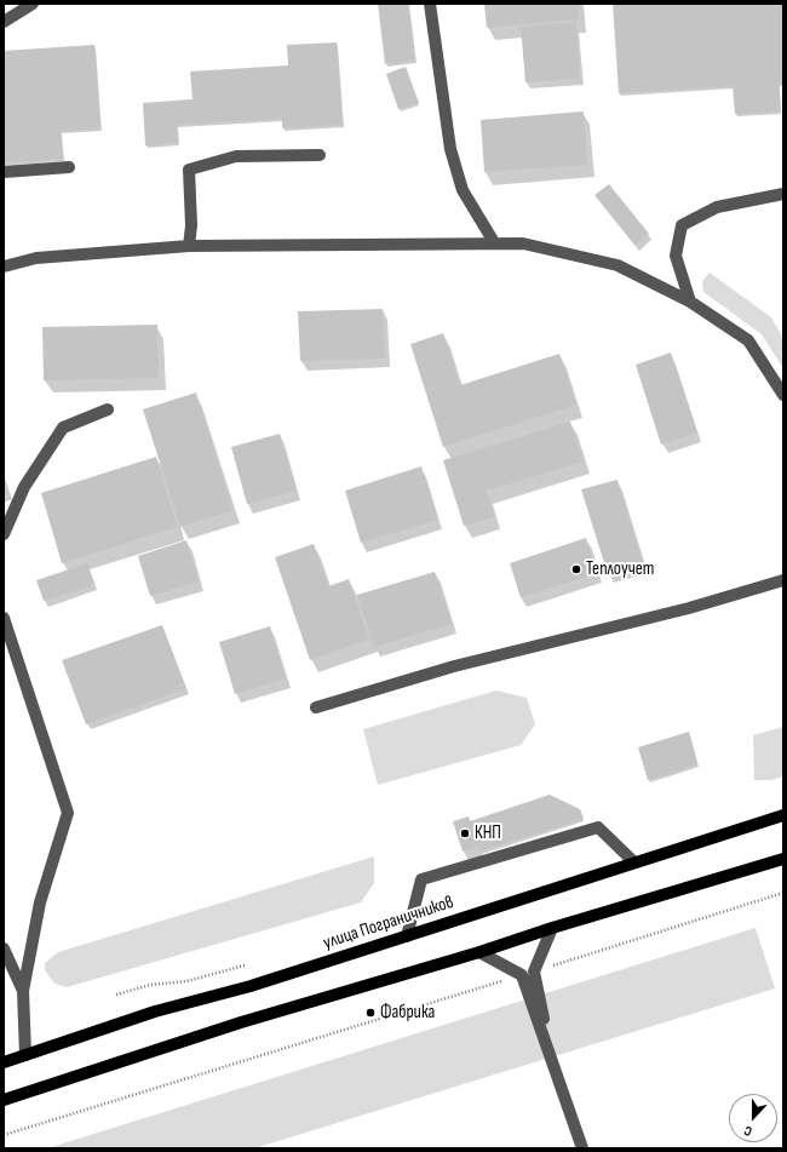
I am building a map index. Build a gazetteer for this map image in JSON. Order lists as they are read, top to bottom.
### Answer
{
  "streets": {
    "main road": ["улица Пограничников"]
  },
  "places": ["Теплоучет", "КНП", "Фабрика"],
  "north": "bottom"
}
